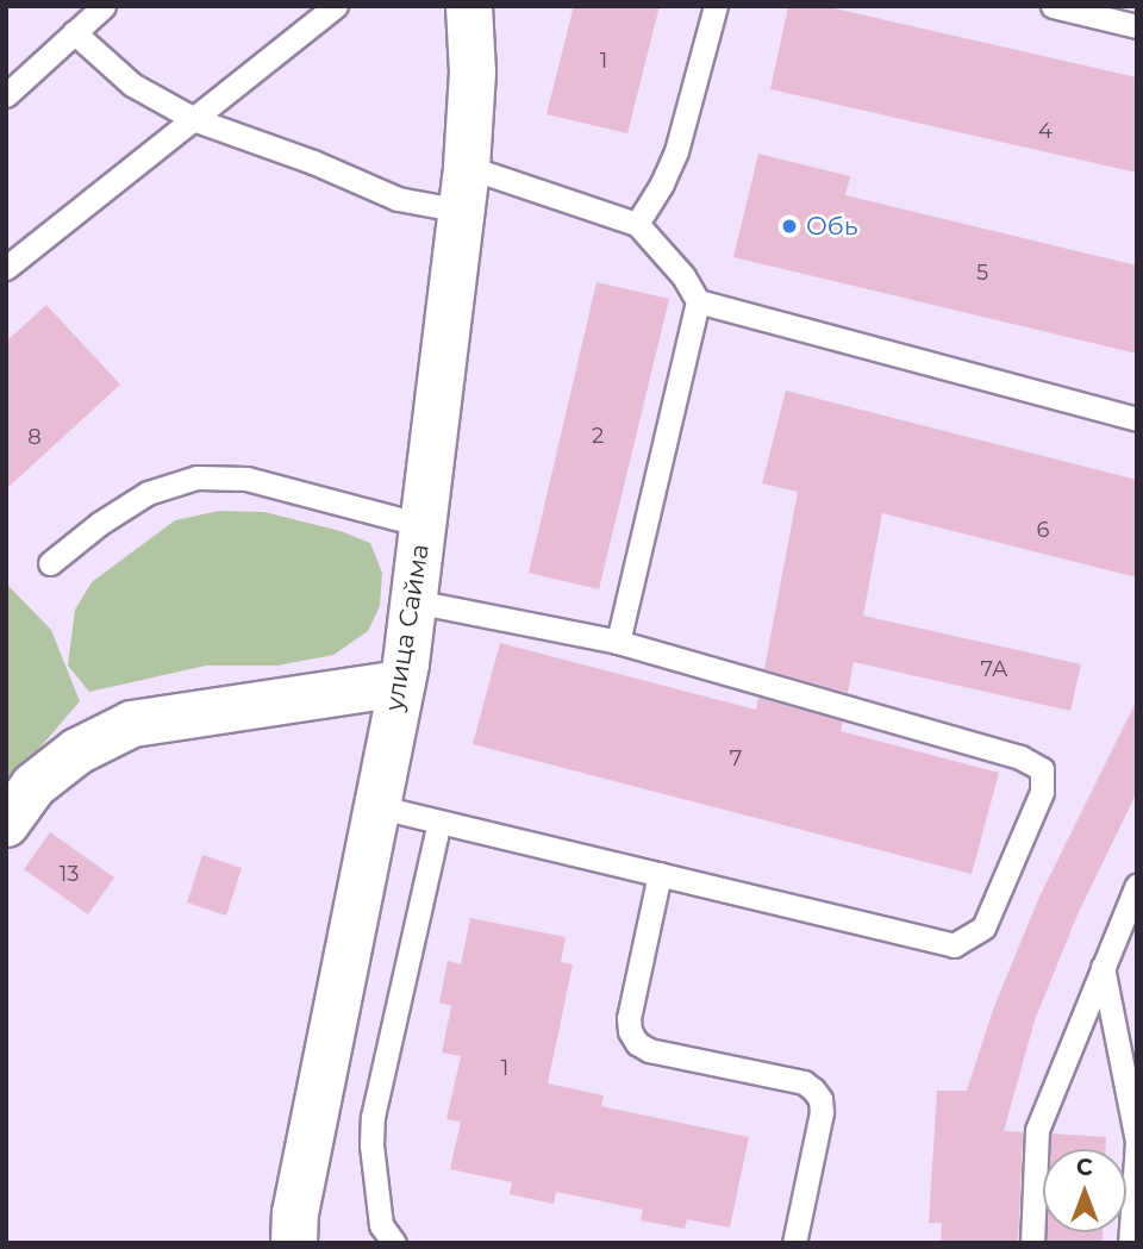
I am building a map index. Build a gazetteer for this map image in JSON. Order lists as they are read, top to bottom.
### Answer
{
  "streets": {
    "street": ["улица Сайма"]
  },
  "places": ["Обь"],
  "house_numbers": [
    "1",
    "4",
    "5",
    "2",
    "8",
    "6",
    "7А",
    "7",
    "13",
    "1"
  ],
  "north": "top"
}
